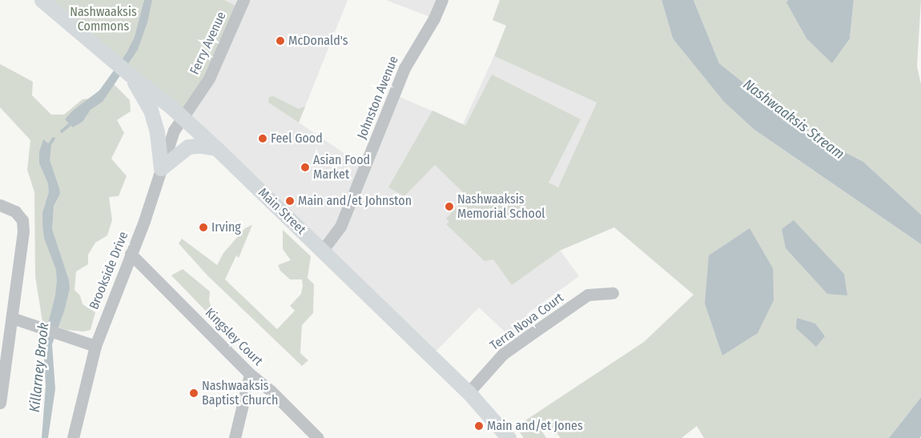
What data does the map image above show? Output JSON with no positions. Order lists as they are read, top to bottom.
{
  "streets": {
    "main road": ["Main Street"],
    "street": [
      "Ferry Avenue",
      "Johnston Avenue",
      "Brookside Drive",
      "Terra Nova Court",
      "Kingsley Court"
    ]
  },
  "crossings": [
    ["Ferry Avenue", "Main Street"],
    ["Ferry Avenue", "Brookside Drive"],
    ["Johnston Avenue", "Main Street"],
    ["Main Street", "Brookside Drive"],
    ["Main Street", "Terra Nova Court"],
    ["Brookside Drive", "Kingsley Court"]
  ],
  "water": ["Nashwaaksis Stream", "Killarney Brook"],
  "parks": ["Nashwaaksis Commons"],
  "places": [
    "McDonald's",
    "Feel Good",
    "Asian Food Market",
    "Main and/et Johnston",
    "Nashwaaksis Memorial School",
    "Irving",
    "Nashwaaksis Baptist Church",
    "Main and/et Jones"
  ]
}
